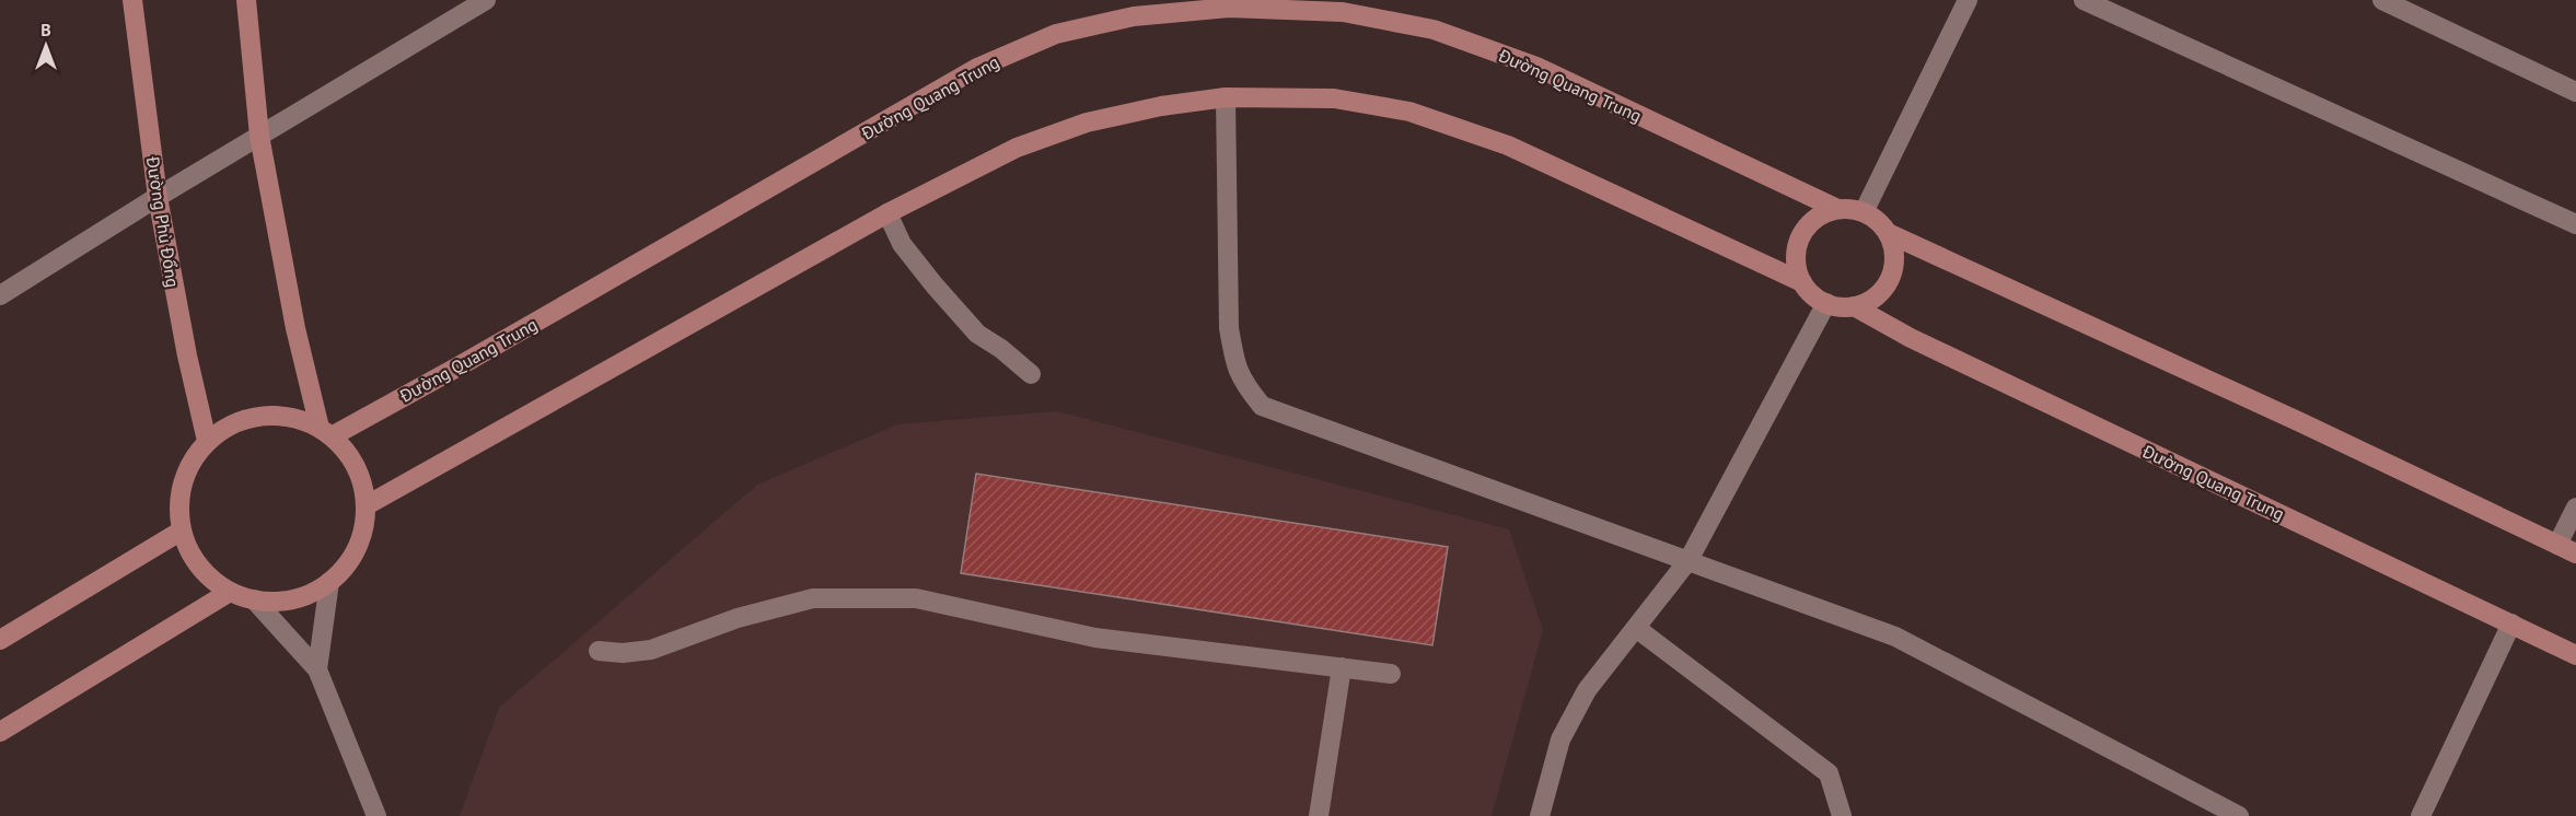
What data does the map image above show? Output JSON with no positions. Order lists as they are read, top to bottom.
{
  "streets": {
    "main road": ["Đường Quang Trung", "Đường Phù Đổng"]
  },
  "crossings": [
    ["Đường Quang Trung", "Đường Phù Đổng"]
  ],
  "north": "top"
}
